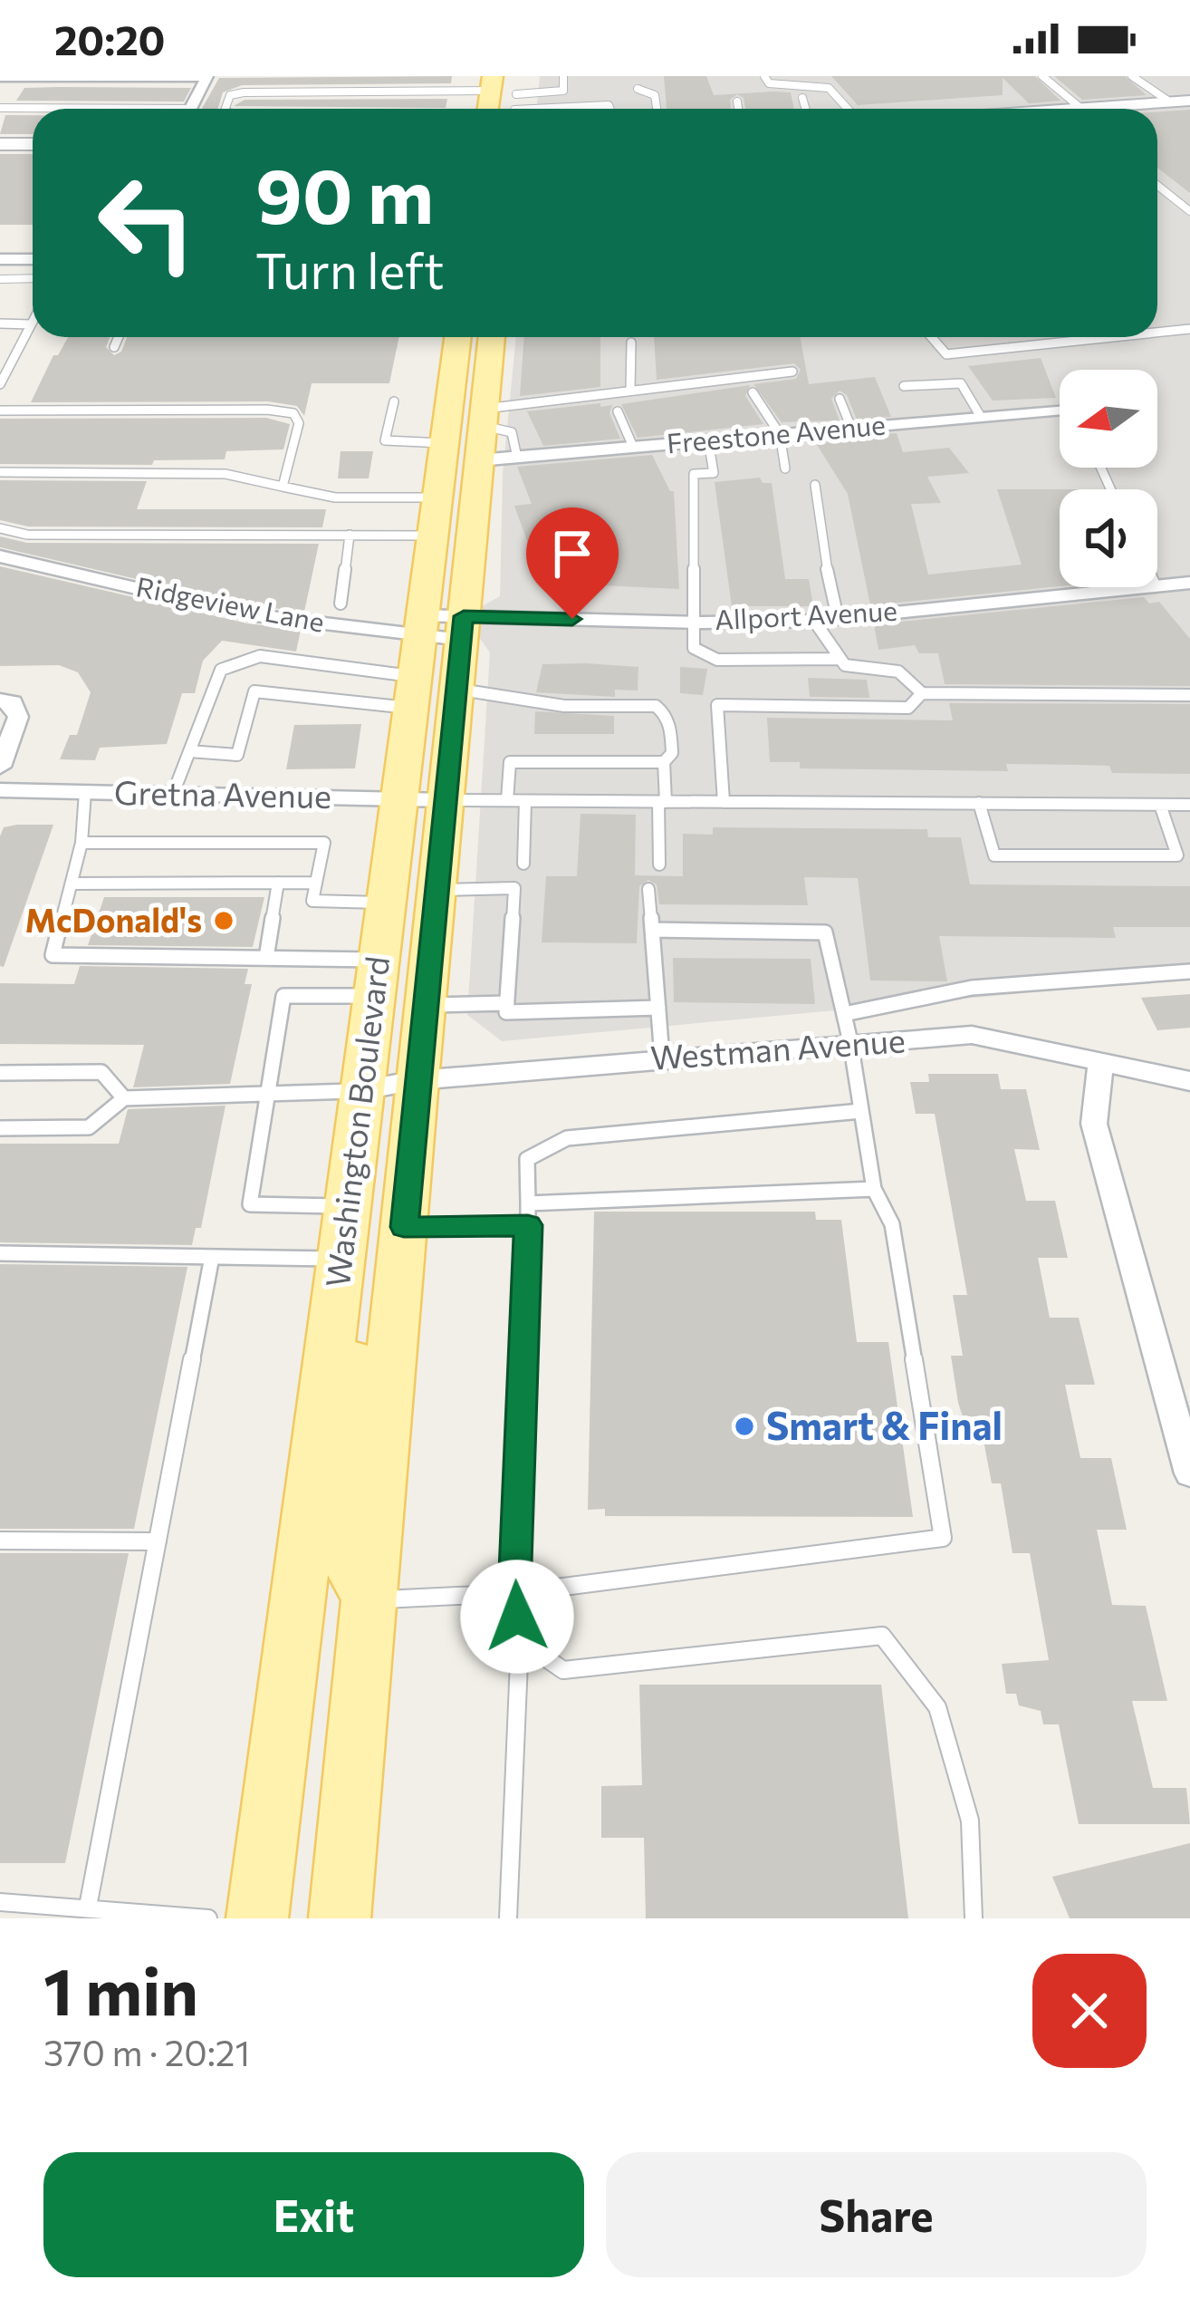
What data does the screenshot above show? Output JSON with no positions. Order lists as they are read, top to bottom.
{
  "streets": {
    "main road": ["Washington Boulevard"],
    "street": [
      "Freestone Avenue",
      "Ridgeview Lane",
      "Allport Avenue",
      "Gretna Avenue",
      "Westman Avenue"
    ]
  },
  "crossings": [
    ["Freestone Avenue", "Washington Boulevard"],
    ["Ridgeview Lane", "Allport Avenue"],
    ["Ridgeview Lane", "Washington Boulevard"],
    ["Allport Avenue", "Washington Boulevard"],
    ["Gretna Avenue", "Washington Boulevard"],
    ["Westman Avenue", "Washington Boulevard"]
  ],
  "places": ["McDonald's", "Smart & Final"],
  "north": "left",
  "page": {
    "status": "20:20",
    "turn": ["90 m", "Turn left"],
    "heading": ["1 min", "370 m · 20:21"],
    "buttons": ["Exit", "Share"]
  }
}
